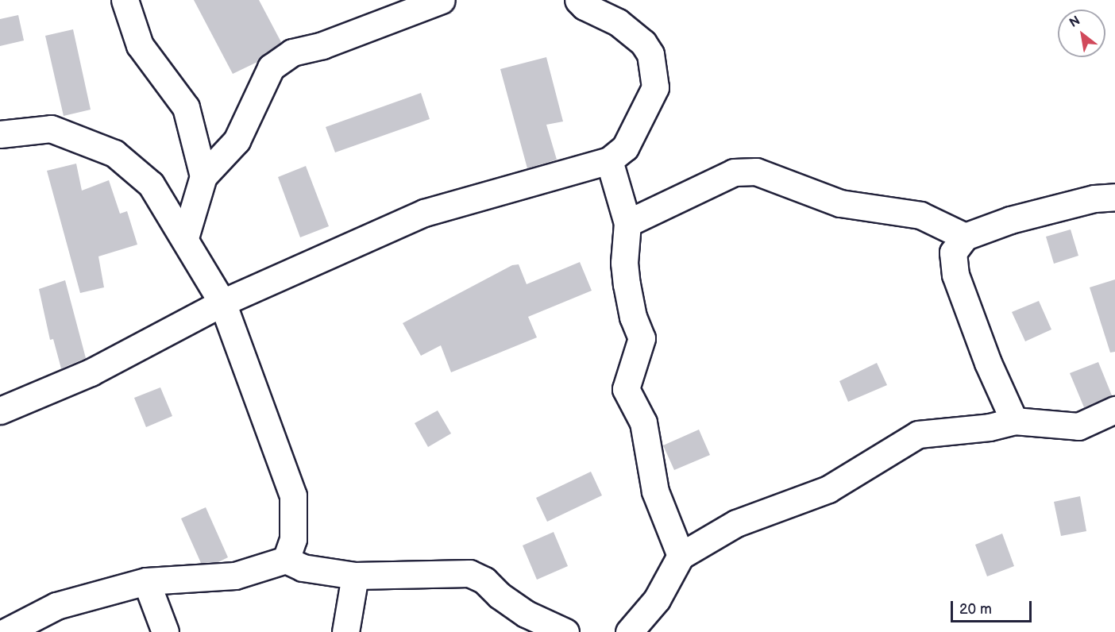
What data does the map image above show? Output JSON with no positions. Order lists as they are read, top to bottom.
{
  "scale_bar": "20 m",
  "north": "top left"
}
